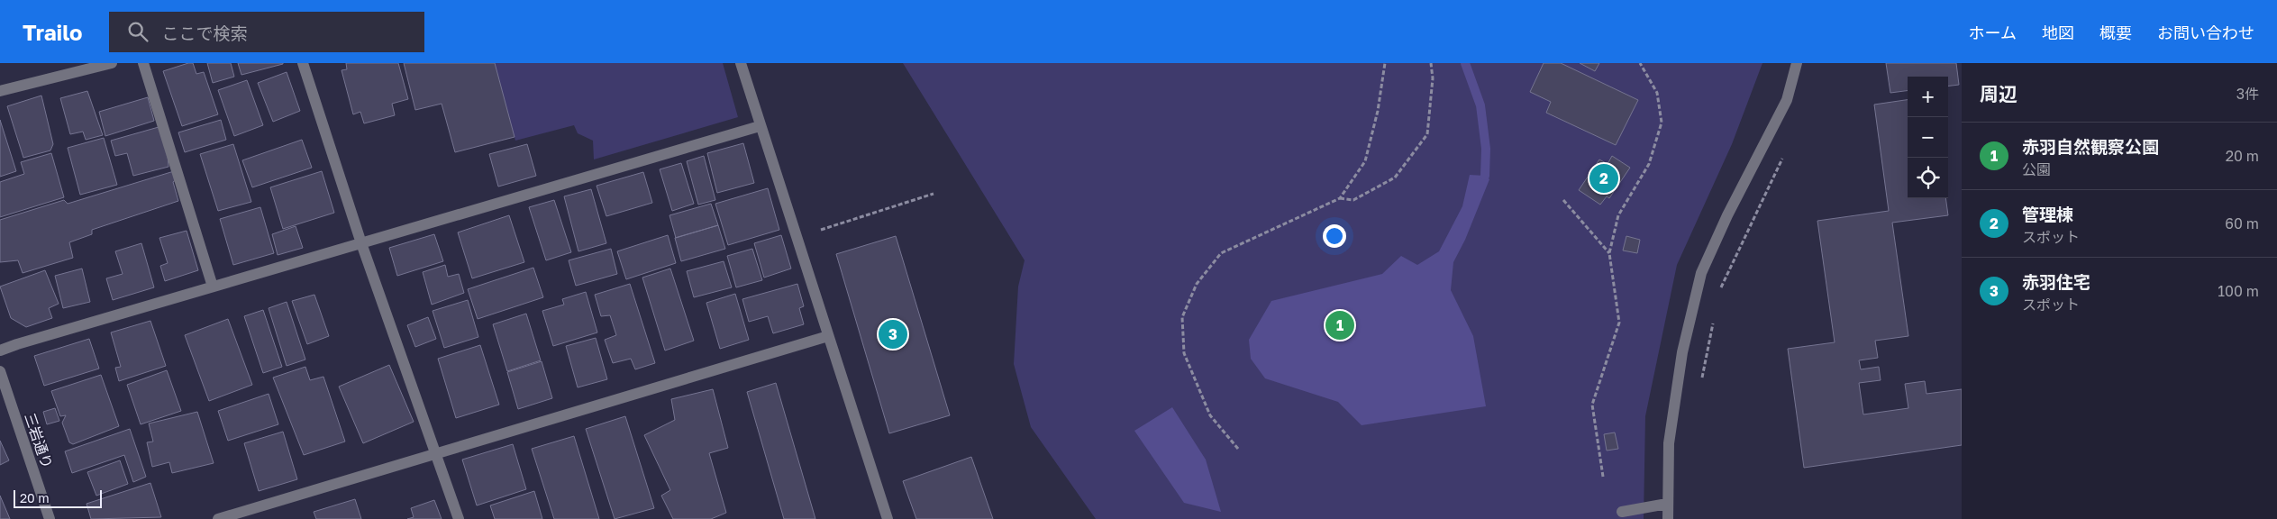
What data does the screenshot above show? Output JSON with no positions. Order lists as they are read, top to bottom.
{
  "streets": {
    "street": ["三岩通り"]
  },
  "scale_bar": "20 m",
  "page": {
    "header": "Trailo",
    "search": "ここで検索",
    "nav": [
      "ホーム",
      "地図",
      "概要",
      "お問い合わせ"
    ],
    "heading": ["周辺", "3件"],
    "map_buttons": ["+", "−"],
    "list": [
      {
        "mark": "1",
        "name": "赤羽自然観察公園",
        "note": "公園",
        "value": "20 m"
      },
      {
        "mark": "2",
        "name": "管理棟",
        "note": "スポット",
        "value": "60 m"
      },
      {
        "mark": "3",
        "name": "赤羽住宅",
        "note": "スポット",
        "value": "100 m"
      }
    ],
    "pins": ["2", "1", "3"],
    "scale": "20 m"
  }
}
